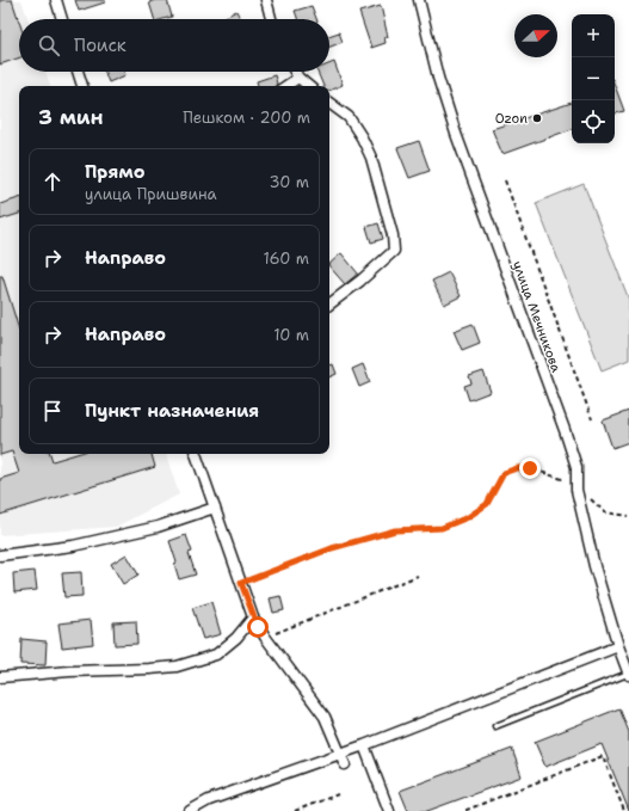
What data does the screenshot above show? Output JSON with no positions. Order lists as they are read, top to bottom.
{
  "streets": {
    "street": ["улица Мечникова"]
  },
  "places": ["Ozon"],
  "north": "right",
  "page": {
    "map_buttons": ["+", "−"],
    "search": "Поиск",
    "heading": ["3 мин", "Пешком · 200 m"],
    "list": [
      ["Прямо", "улица Пришвина", "30 m"],
      ["Направо", "160 m"],
      ["Направо", "10 m"],
      "Пункт назначения"
    ]
  }
}
